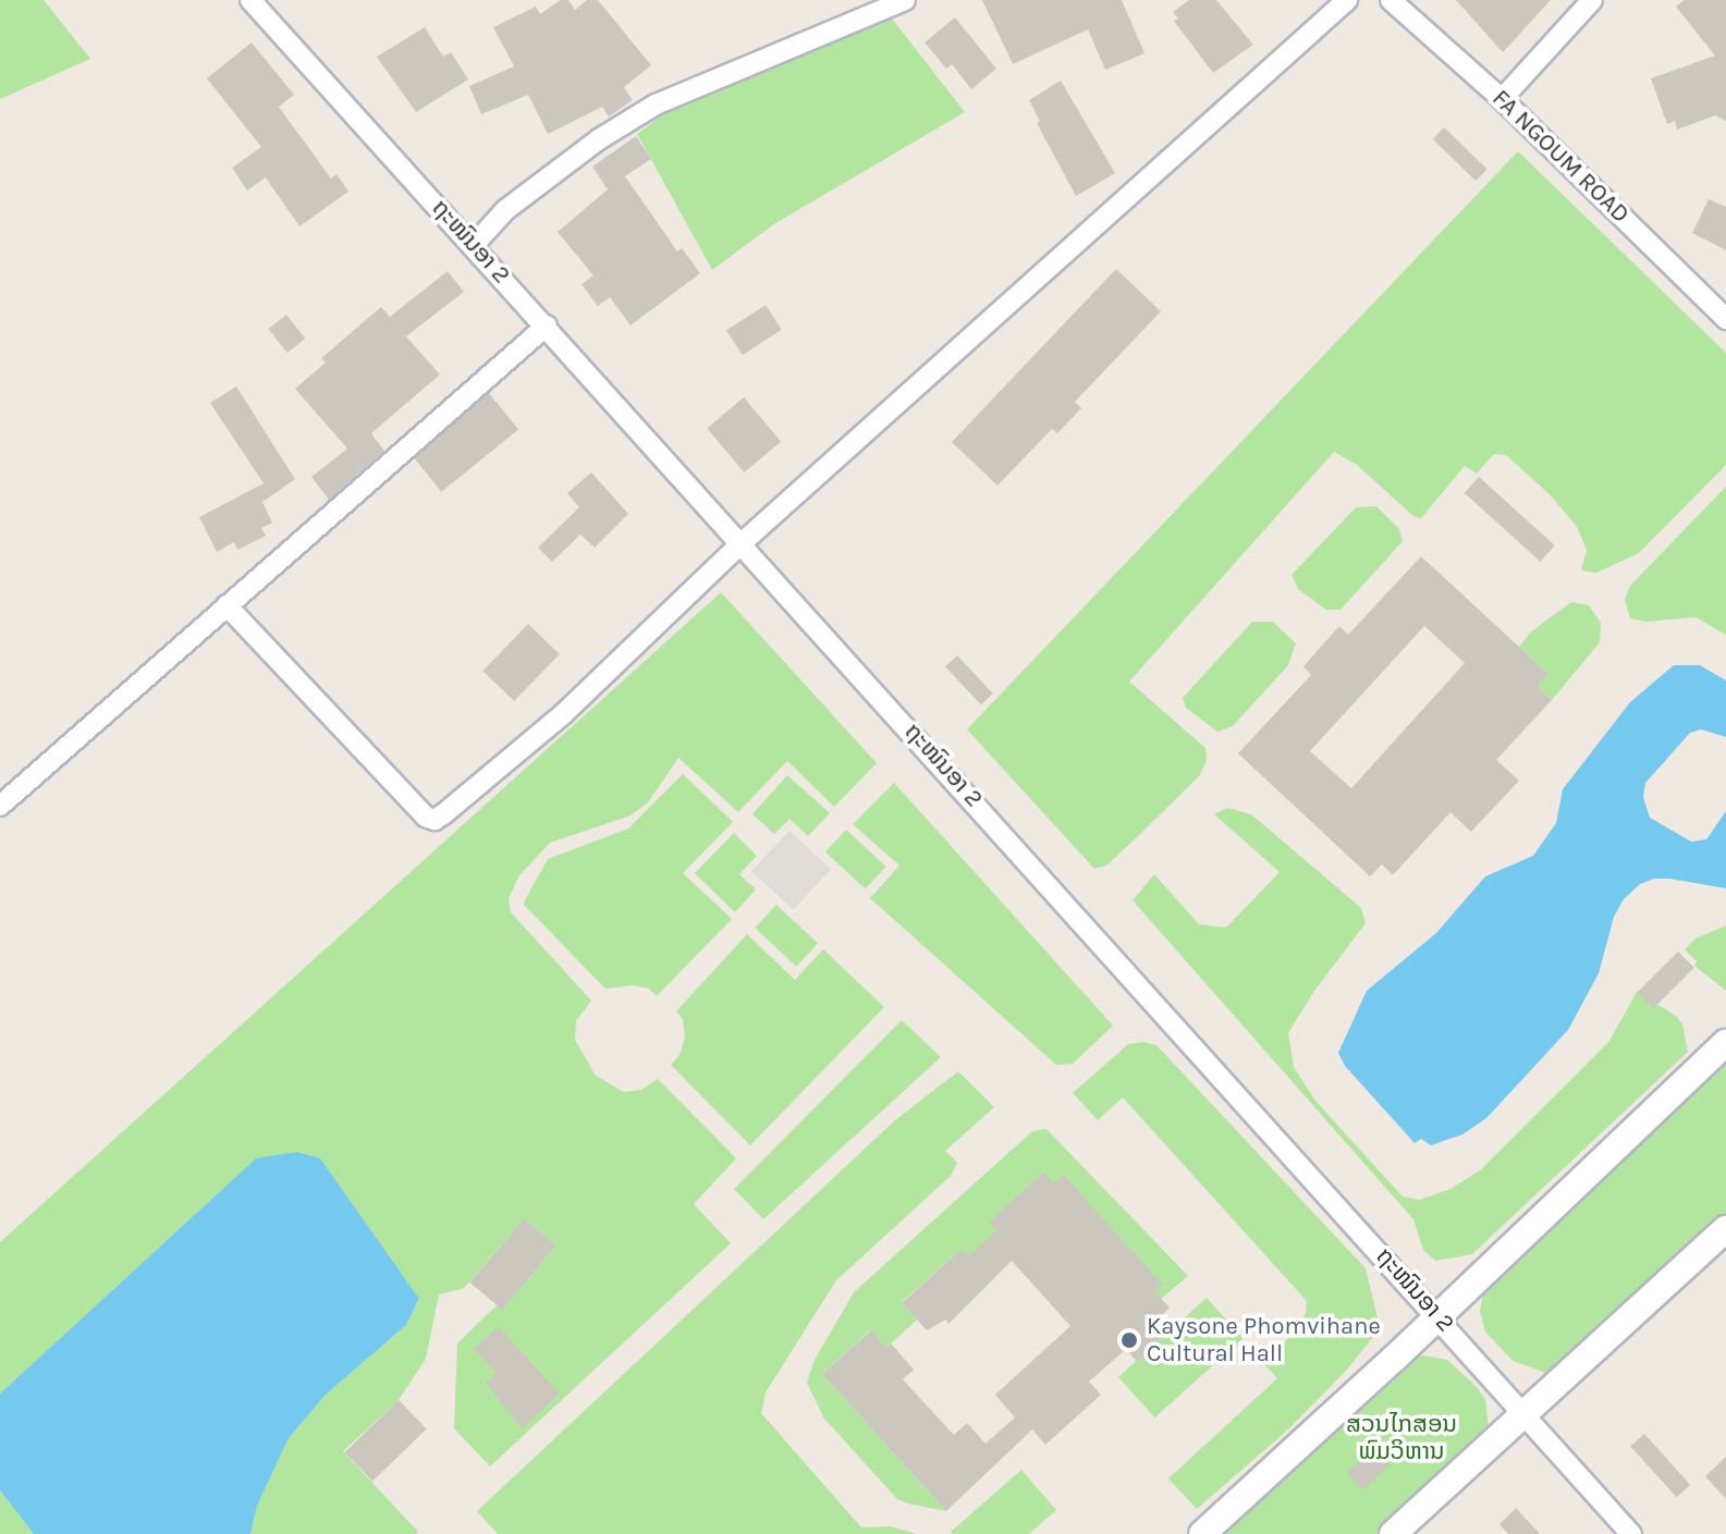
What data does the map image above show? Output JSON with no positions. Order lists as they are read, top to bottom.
{
  "streets": {
    "street": ["FA NGOUM ROAD", "ຖະໜົນອາ 2"]
  },
  "parks": ["ສວນໄກສອນ ພົມວິຫານ"],
  "places": ["Kaysone Phomvihane Cultural Hall"]
}
